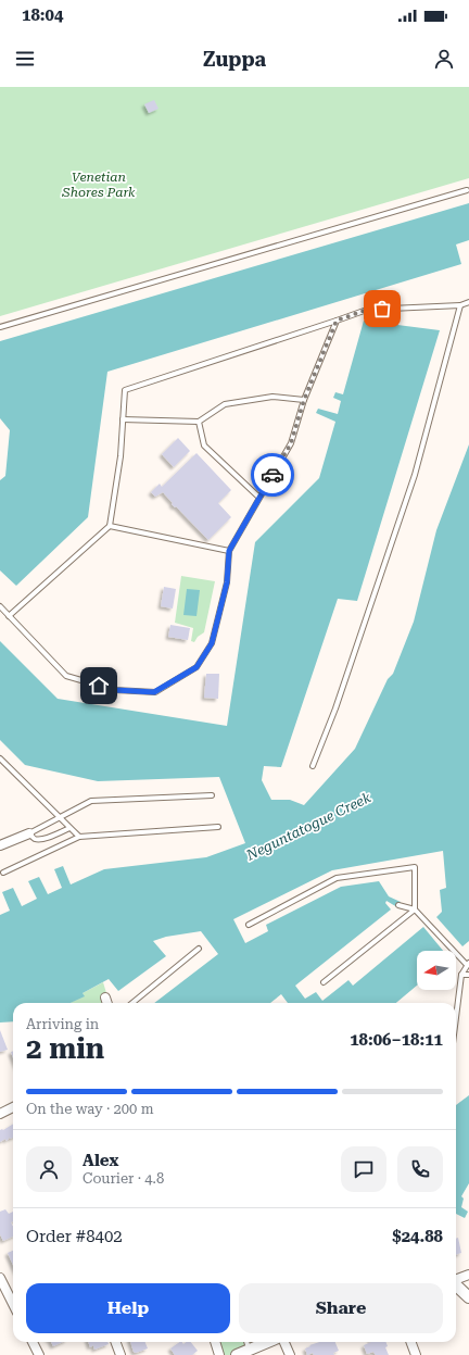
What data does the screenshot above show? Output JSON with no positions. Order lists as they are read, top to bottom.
{
  "water": ["Neguntatogue Creek"],
  "parks": ["Venetian Shores Park"],
  "north": "left",
  "page": {
    "status": "18:04",
    "header": "Zuppa",
    "heading": ["2 min", "Arriving in", "18:06–18:11"],
    "panel": [
      "Alex",
      "Courier · 4.8",
      "Order #8402",
      "$24.88"
    ],
    "bar": "On the way · 200 m",
    "buttons": ["Help", "Share"]
  }
}
